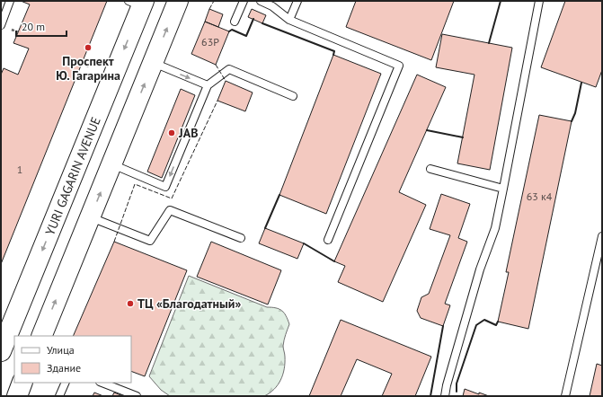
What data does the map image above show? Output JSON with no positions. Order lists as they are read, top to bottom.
{
  "streets": {
    "main road": ["YURI GAGARIN AVENUE"]
  },
  "places": ["Проспект Ю. Гагарина", "JAB", "ТЦ «Благодатный»"],
  "house_numbers": ["63Р", "1", "63 к4"],
  "legend": ["Улица", "Здание"],
  "scale_bar": "20 m"
}
